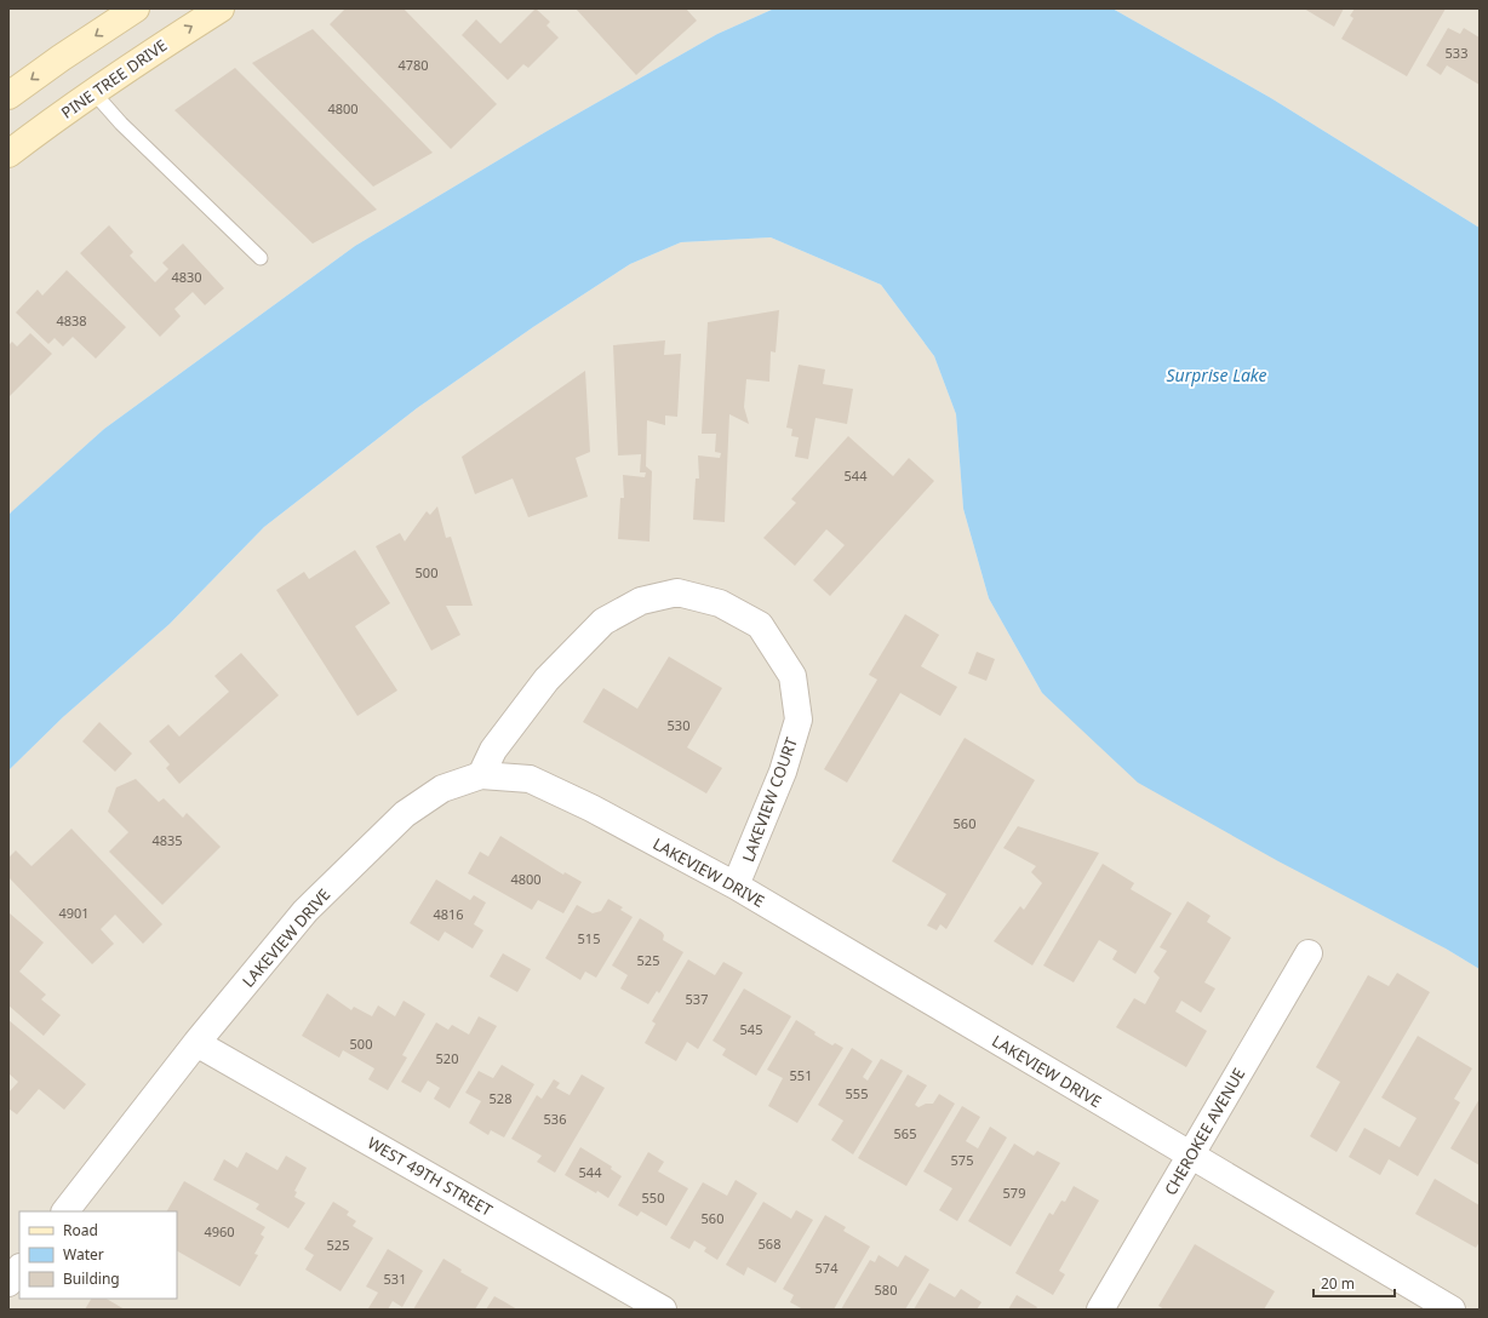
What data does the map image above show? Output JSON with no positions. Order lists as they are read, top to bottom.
{
  "streets": {
    "main road": ["PINE TREE DRIVE"],
    "street": [
      "LAKEVIEW COURT",
      "LAKEVIEW DRIVE",
      "CHEROKEE AVENUE",
      "WEST 49TH STREET"
    ]
  },
  "crossings": [
    ["LAKEVIEW COURT", "LAKEVIEW DRIVE"],
    ["LAKEVIEW DRIVE", "CHEROKEE AVENUE"],
    ["LAKEVIEW DRIVE", "WEST 49TH STREET"]
  ],
  "water": ["Surprise Lake"],
  "house_numbers": [
    "533",
    "4780",
    "4800",
    "4830",
    "4838",
    "544",
    "500",
    "530",
    "560",
    "4835",
    "4800",
    "4901",
    "4816",
    "515",
    "525",
    "537",
    "545",
    "500",
    "520",
    "551",
    "555",
    "528",
    "536",
    "565",
    "575",
    "544",
    "579",
    "550",
    "560",
    "4960",
    "568",
    "525",
    "574",
    "531",
    "580"
  ],
  "legend": ["Road", "Water", "Building"],
  "scale_bar": "20 m"
}
